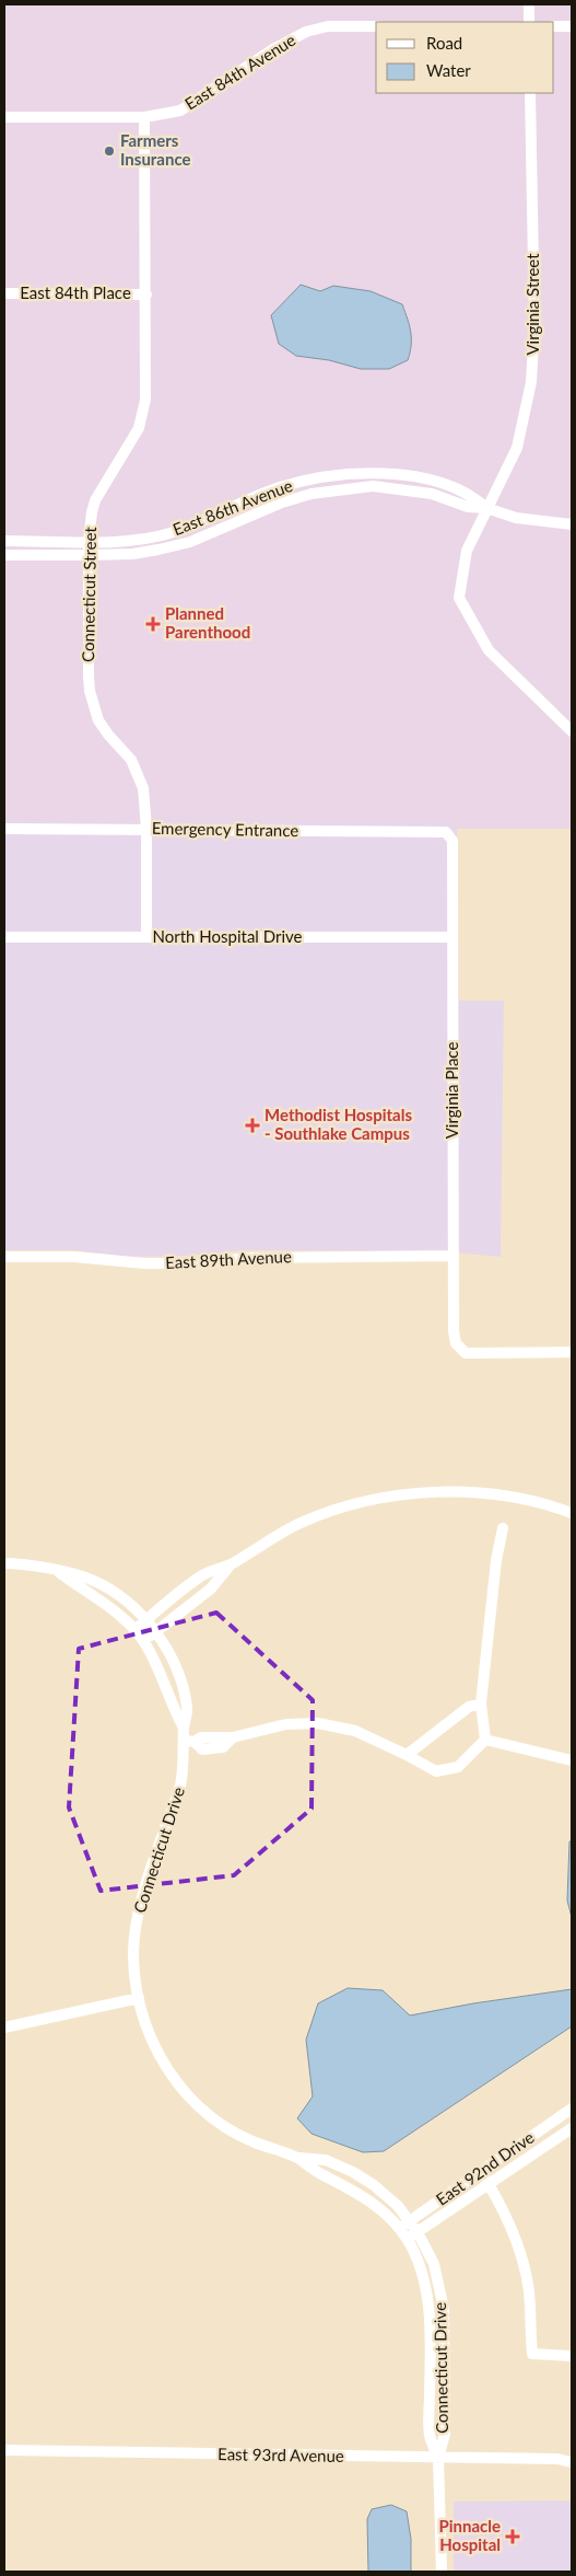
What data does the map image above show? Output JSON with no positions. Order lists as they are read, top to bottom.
{
  "streets": {
    "street": [
      "East 84th Avenue",
      "East 84th Place",
      "Virginia Street",
      "East 86th Avenue",
      "Connecticut Street",
      "Emergency Entrance",
      "North Hospital Drive",
      "Virginia Place",
      "East 89th Avenue",
      "Connecticut Drive",
      "East 92nd Drive",
      "East 93rd Avenue"
    ]
  },
  "crossings": [
    ["East 84th Avenue", "Connecticut Street"],
    ["East 84th Place", "Connecticut Street"],
    ["Virginia Street", "East 86th Avenue"],
    ["East 86th Avenue", "Connecticut Street"],
    ["Connecticut Street", "Emergency Entrance"],
    ["Connecticut Street", "North Hospital Drive"],
    ["Emergency Entrance", "Virginia Place"],
    ["North Hospital Drive", "Virginia Place"],
    ["Virginia Place", "East 89th Avenue"],
    ["Connecticut Drive", "East 92nd Drive"],
    ["Connecticut Drive", "East 93rd Avenue"]
  ],
  "places": {
    "other": ["Farmers Insurance"],
    "health": ["Planned Parenthood", "Methodist Hospitals - Southlake Campus", "Pinnacle Hospital"]
  },
  "legend": ["Road", "Water"]
}
